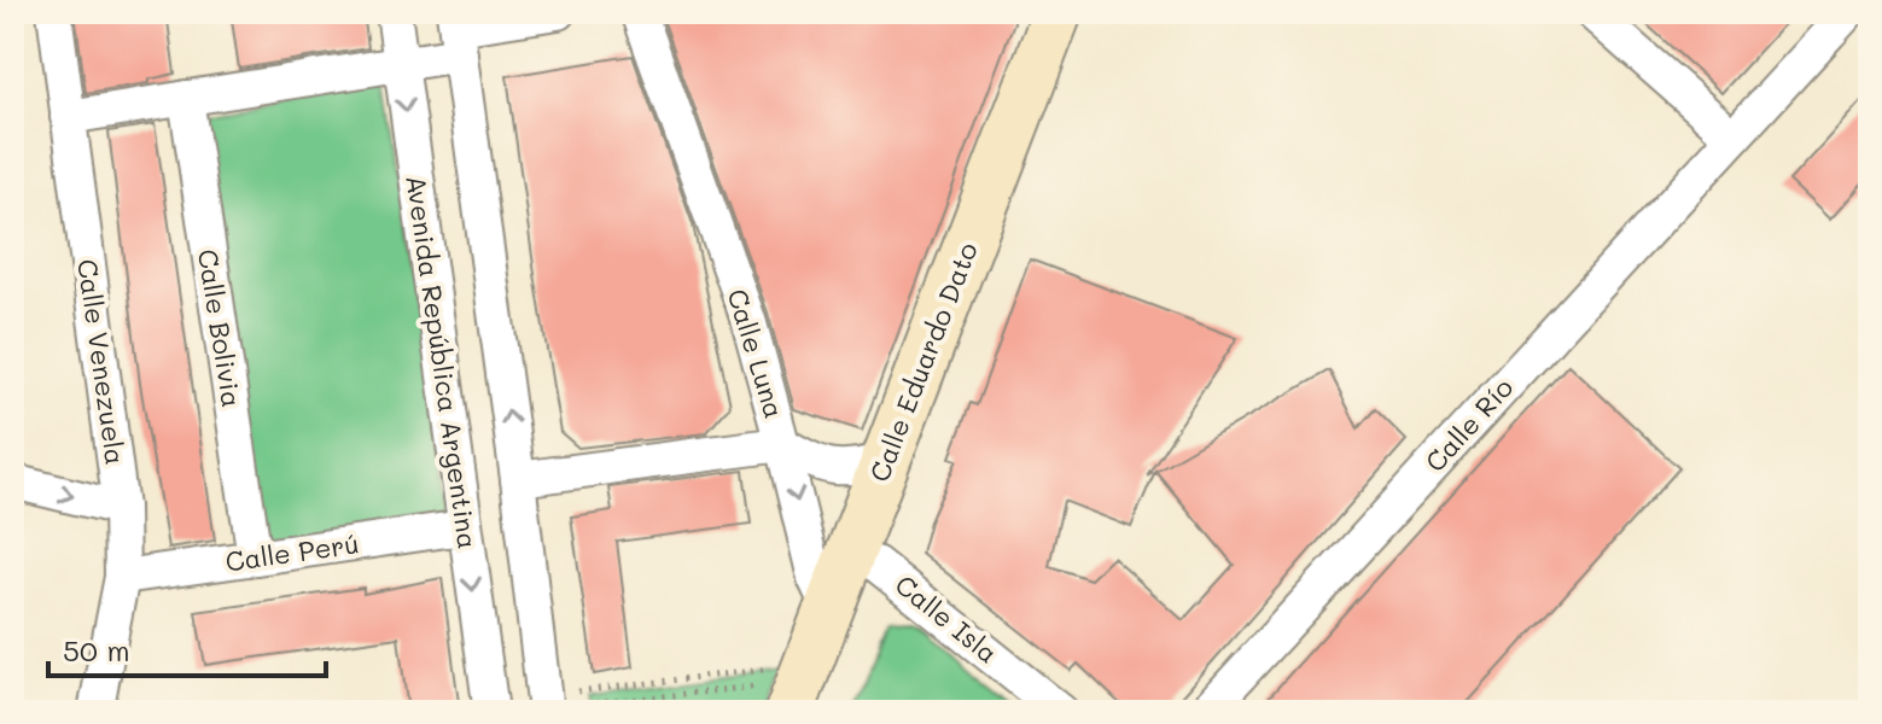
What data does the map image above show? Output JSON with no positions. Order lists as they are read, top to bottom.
{
  "streets": {
    "main road": ["Calle Eduardo Dato"],
    "street": [
      "Calle Bolivia",
      "Calle Luna",
      "Calle Venezuela",
      "Avenida República Argentina",
      "Calle Río",
      "Calle Perú",
      "Calle Isla"
    ]
  },
  "crossings": [
    ["Calle Bolivia", "Calle Perú"],
    ["Calle Venezuela", "Calle Perú"],
    ["Avenida República Argentina", "Calle Perú"],
    ["Calle Eduardo Dato", "Calle Isla"]
  ],
  "scale_bar": "50 m"
}
